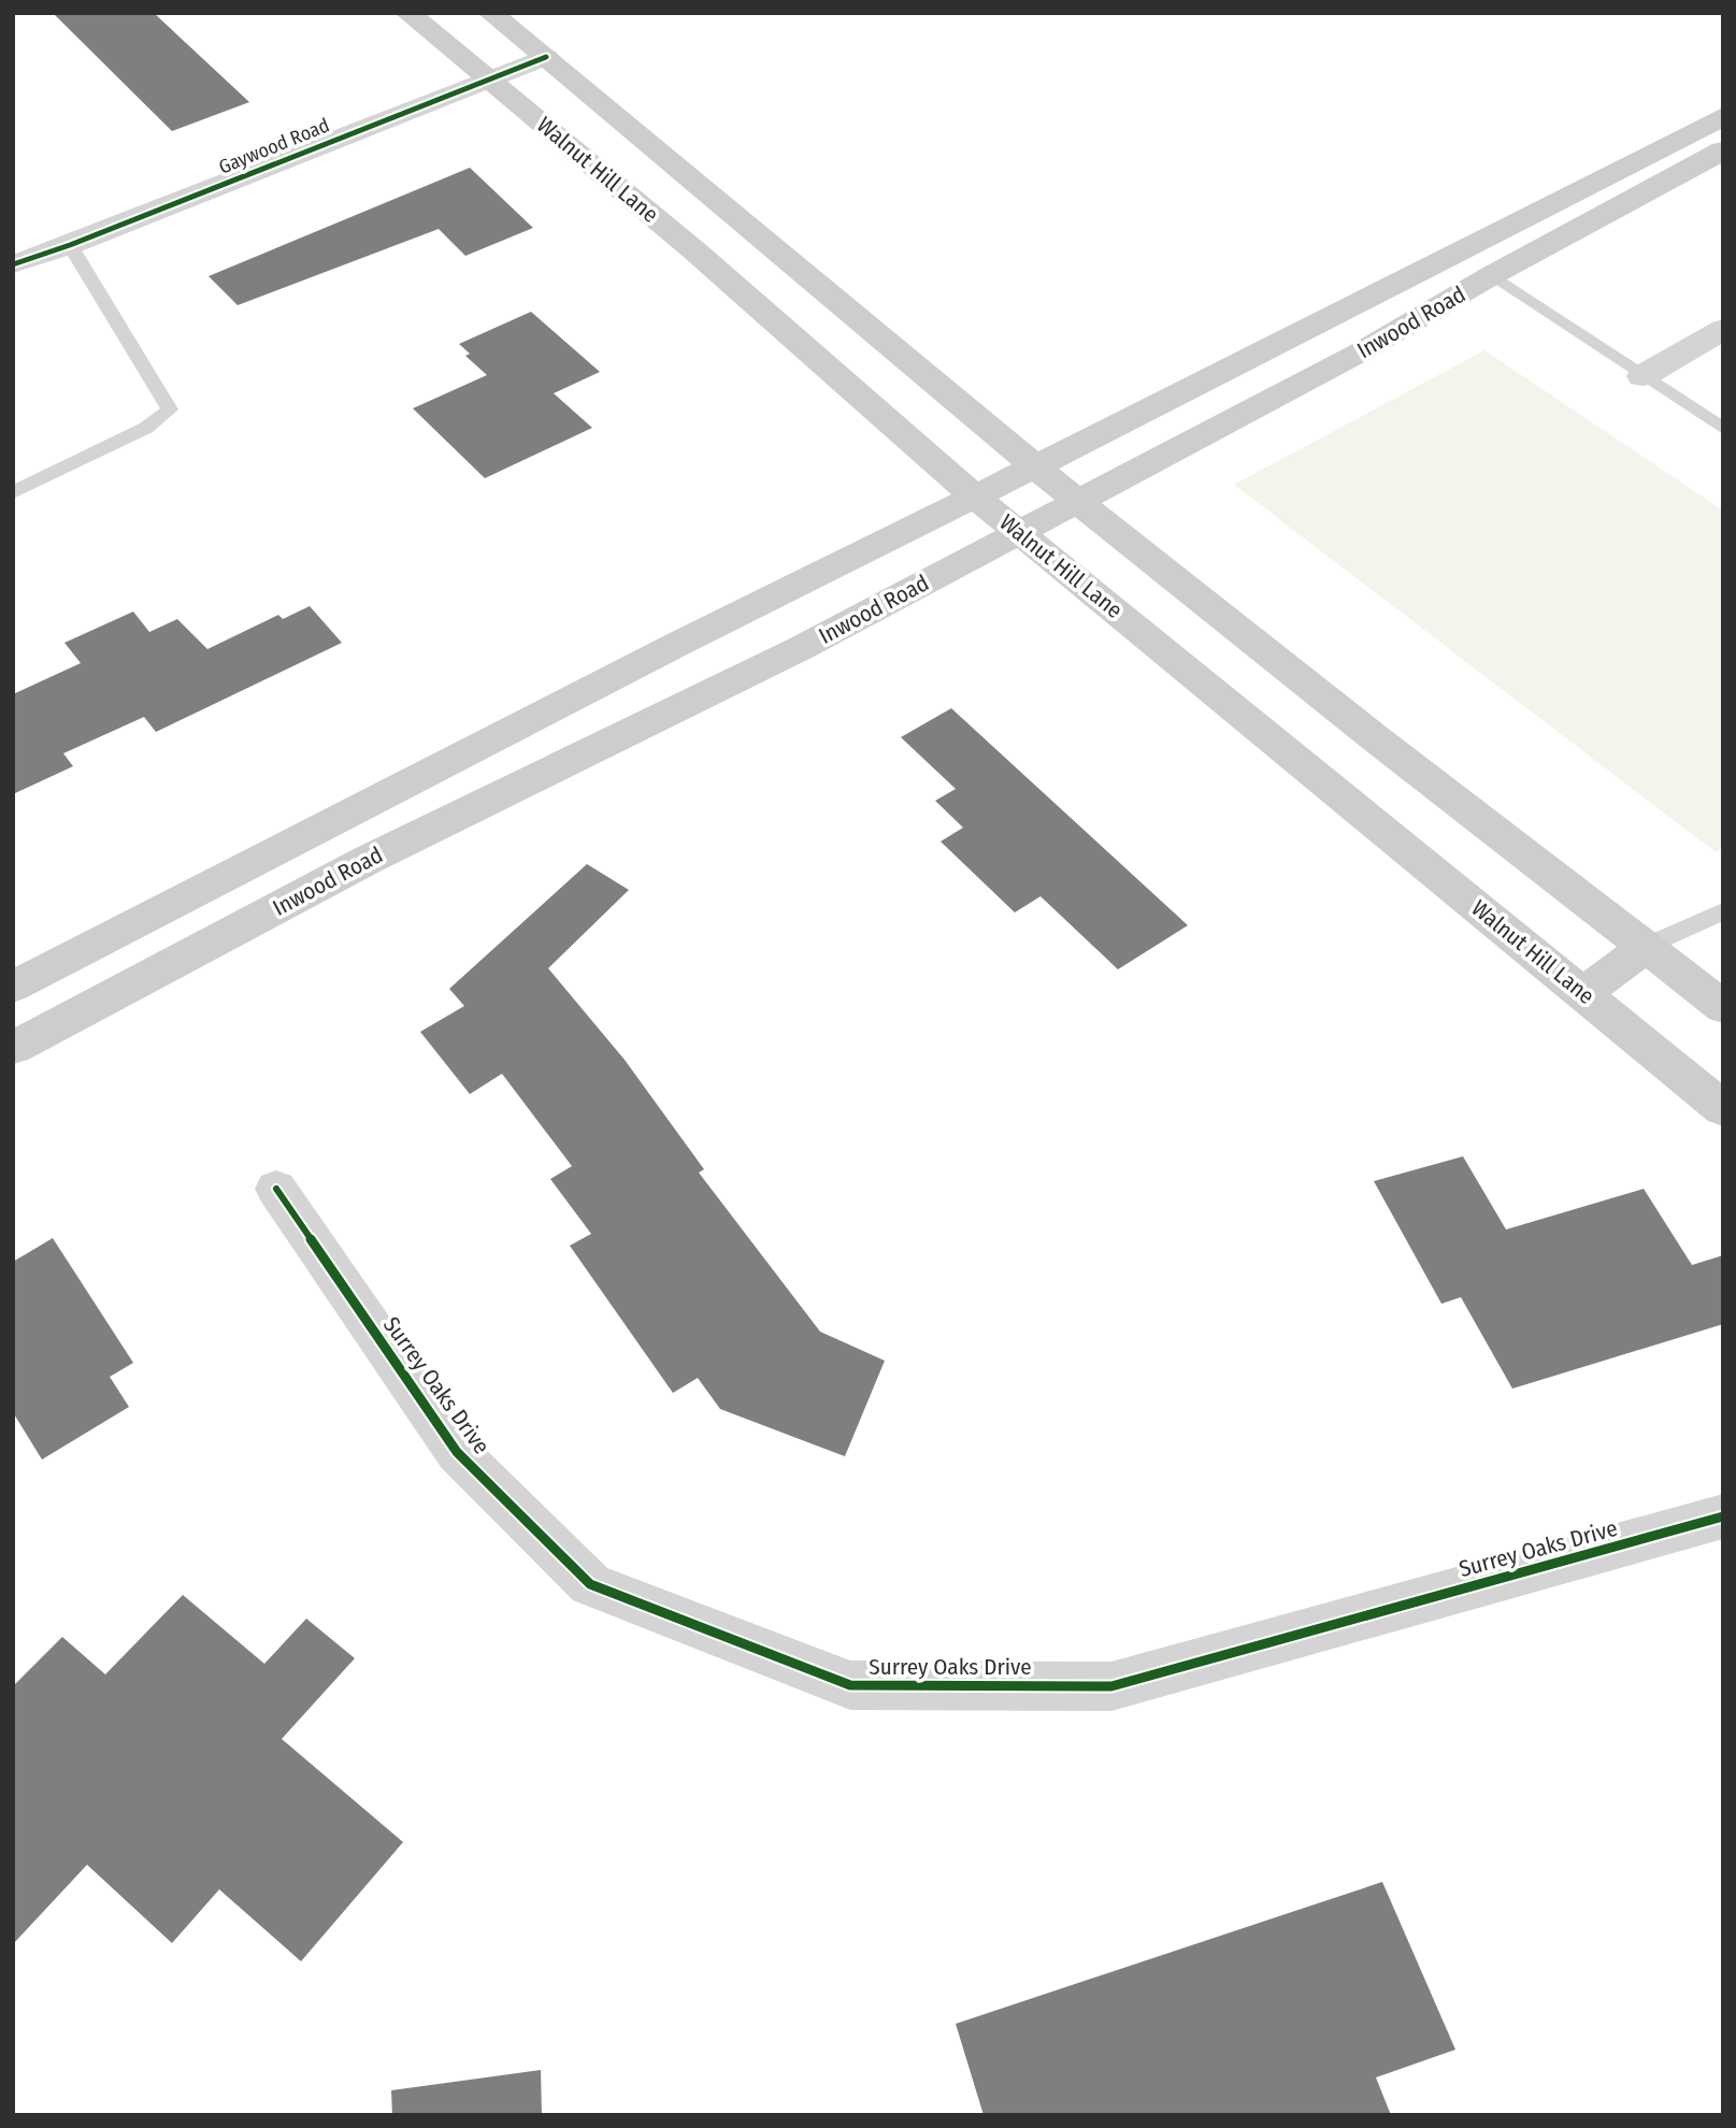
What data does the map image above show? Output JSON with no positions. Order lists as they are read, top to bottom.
{
  "streets": {
    "main road": ["Walnut Hill Lane", "Inwood Road"],
    "street": ["Gaywood Road", "Surrey Oaks Drive"]
  },
  "crossings": [
    ["Gaywood Road", "Walnut Hill Lane"],
    ["Walnut Hill Lane", "Inwood Road"]
  ]
}
